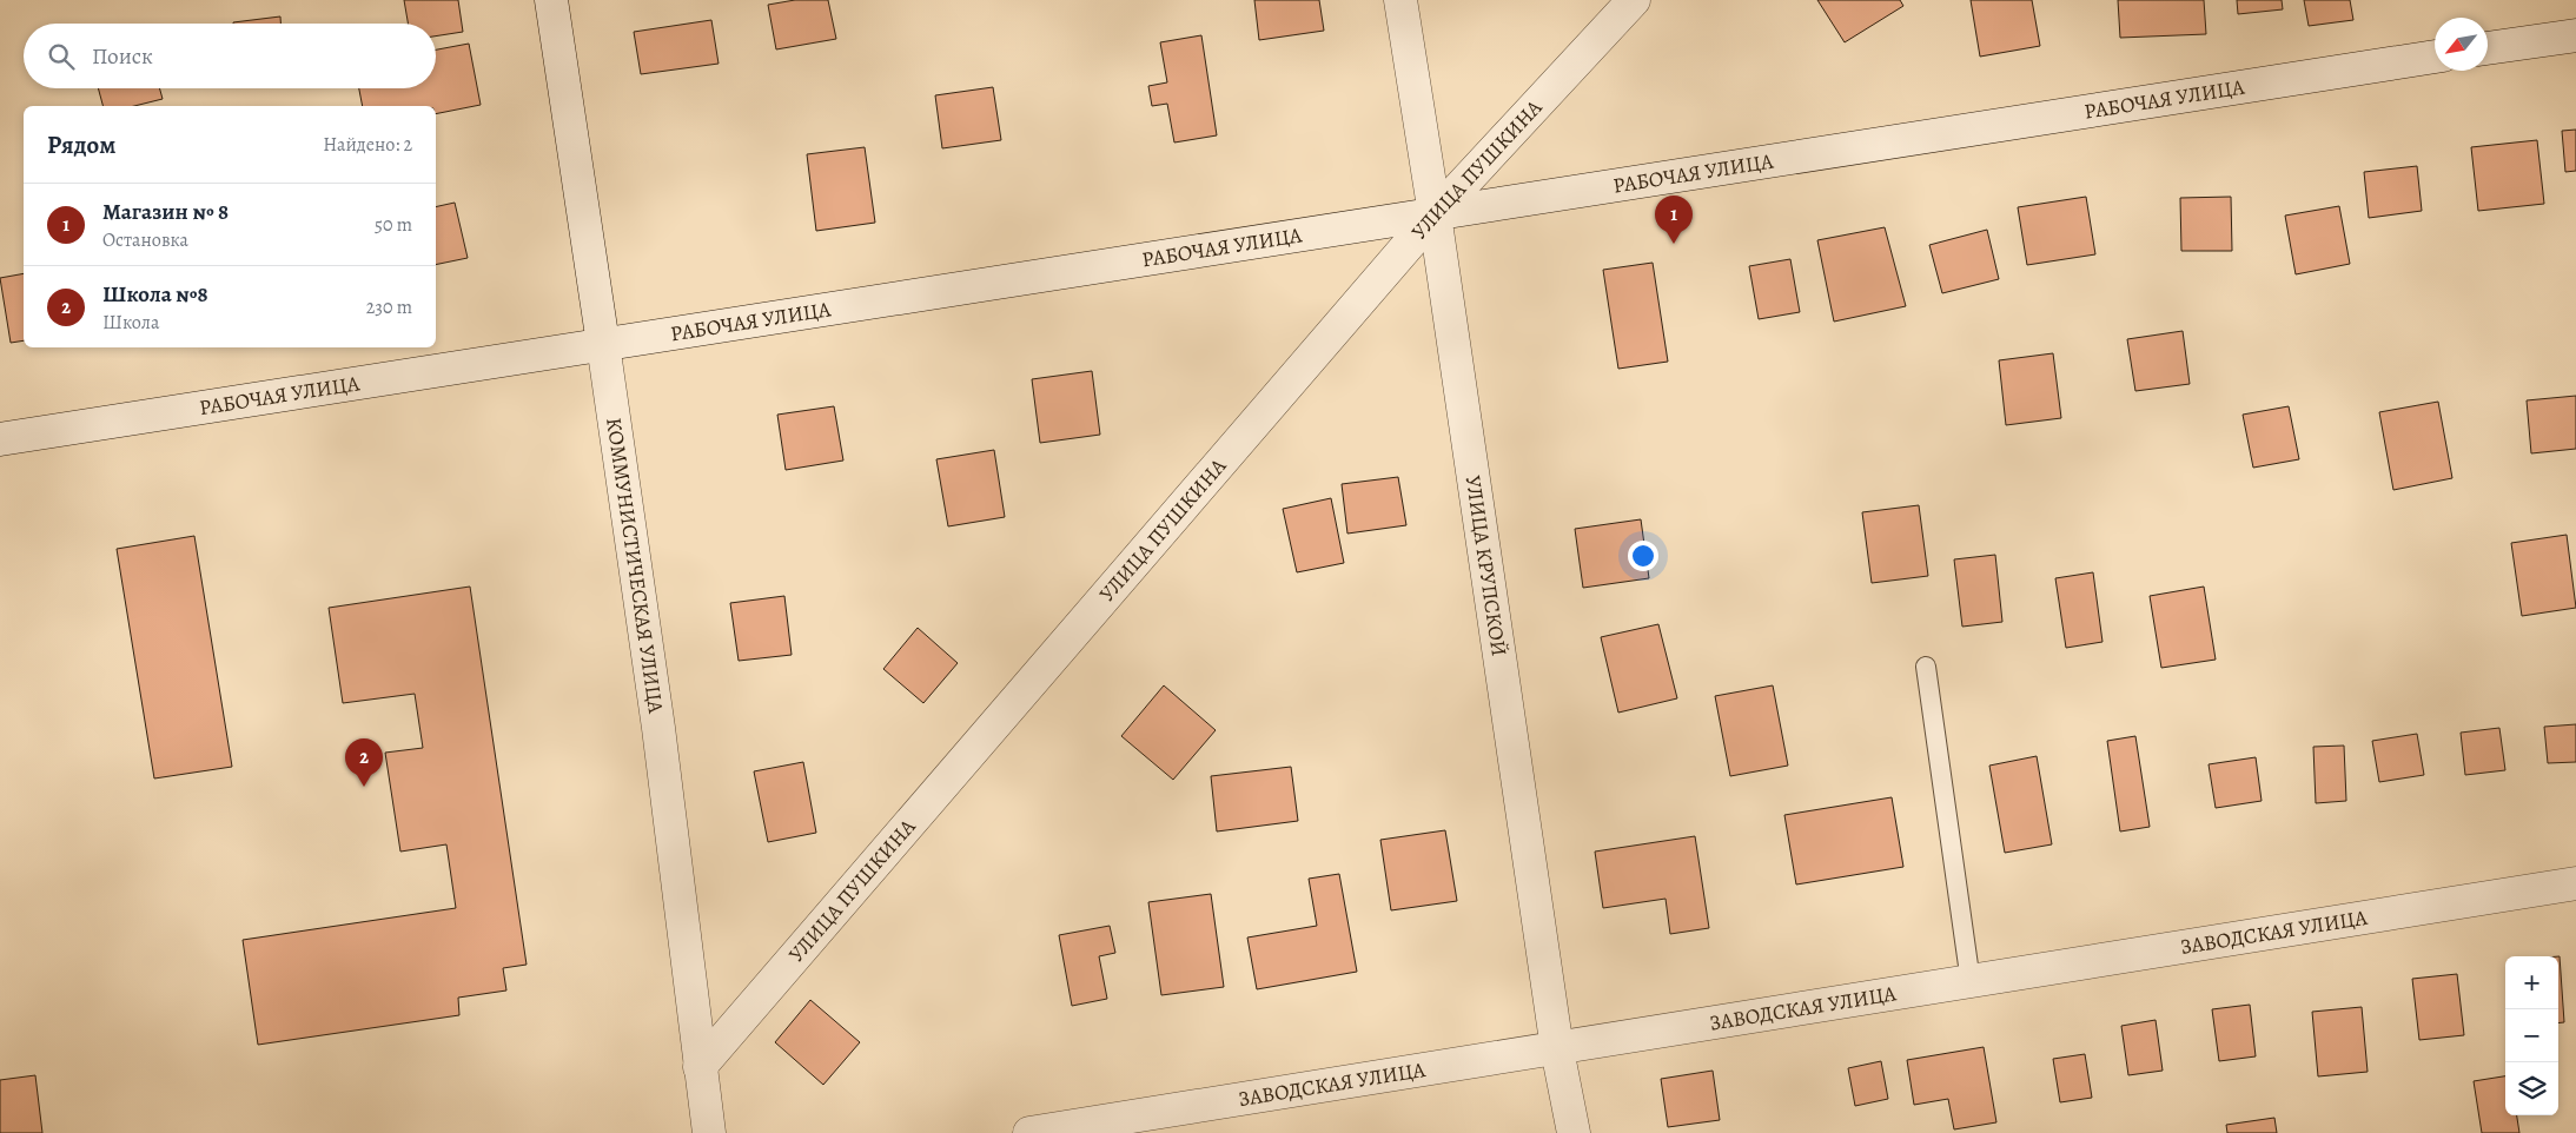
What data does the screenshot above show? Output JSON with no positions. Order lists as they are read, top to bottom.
{
  "streets": {
    "street": [
      "РАБОЧАЯ УЛИЦА",
      "УЛИЦА ПУШКИНА",
      "КОММУНИСТИЧЕСКАЯ УЛИЦА",
      "УЛИЦА КРУПСКОЙ",
      "ЗАВОДСКАЯ УЛИЦА"
    ]
  },
  "crossings": [
    ["РАБОЧАЯ УЛИЦА", "УЛИЦА ПУШКИНА"],
    ["РАБОЧАЯ УЛИЦА", "КОММУНИСТИЧЕСКАЯ УЛИЦА"],
    ["РАБОЧАЯ УЛИЦА", "УЛИЦА КРУПСКОЙ"],
    ["УЛИЦА ПУШКИНА", "КОММУНИСТИЧЕСКАЯ УЛИЦА"],
    ["УЛИЦА ПУШКИНА", "УЛИЦА КРУПСКОЙ"],
    ["УЛИЦА КРУПСКОЙ", "ЗАВОДСКАЯ УЛИЦА"]
  ],
  "north": "bottom left",
  "page": {
    "search": "Поиск",
    "heading": ["Рядом", "Найдено: 2"],
    "list": [
      {
        "mark": "1",
        "name": "Магазин № 8",
        "note": "Остановка",
        "value": "50 m"
      },
      {
        "mark": "2",
        "name": "Школа №8",
        "note": "Школа",
        "value": "230 m"
      }
    ],
    "pins": ["1", "2"],
    "map_buttons": ["+", "−"]
  }
}
